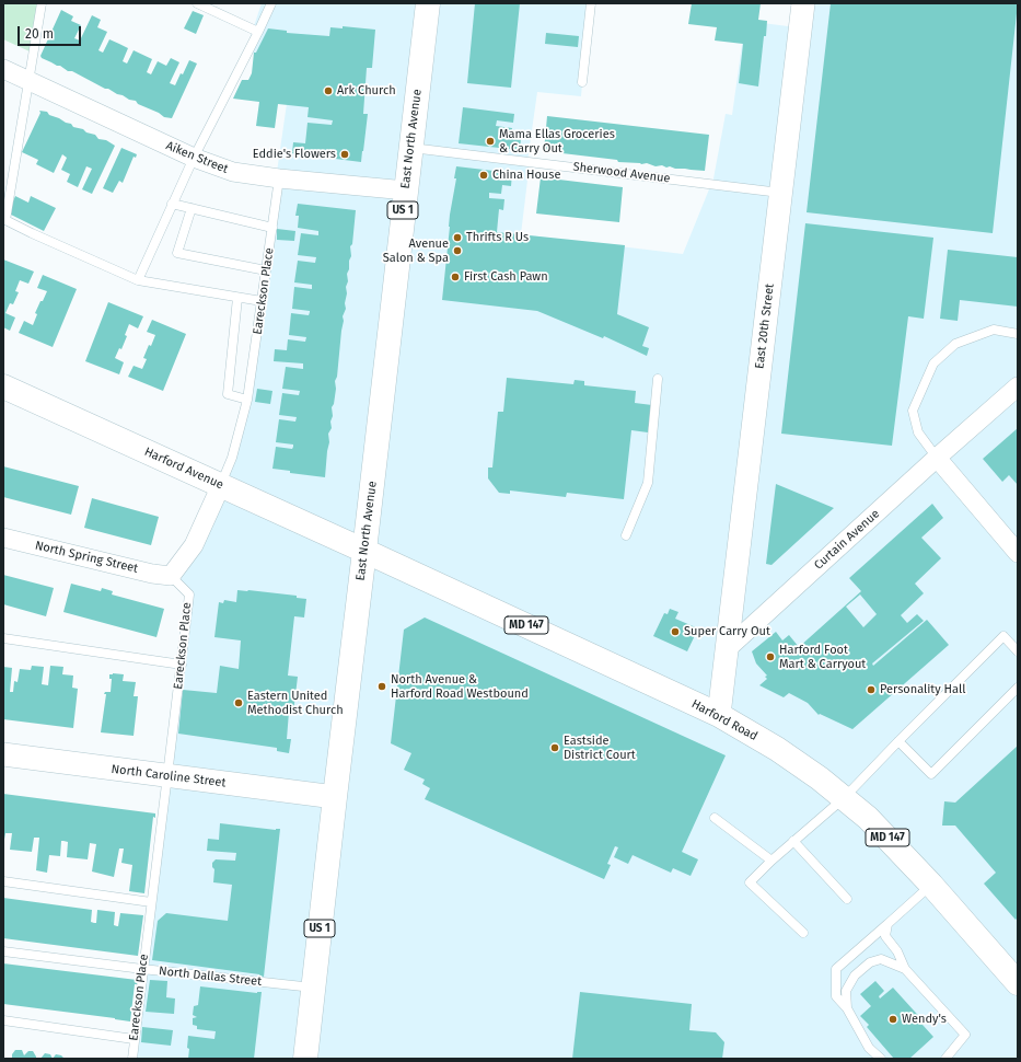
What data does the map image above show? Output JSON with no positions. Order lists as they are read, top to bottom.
{
  "streets": {
    "main road": [
      "East North Avenue",
      "US 1",
      "Harford Avenue",
      "MD 147",
      "Harford Road"
    ],
    "street": [
      "Aiken Street",
      "Eareckson Place",
      "East 20th Street",
      "Curtain Avenue",
      "North Spring Street",
      "North Caroline Street"
    ],
    "lane": ["Sherwood Avenue", "North Dallas Street"]
  },
  "crossings": [
    ["East North Avenue", "Aiken Street"],
    ["East North Avenue", "Sherwood Avenue"],
    ["East North Avenue", "Harford Avenue"],
    ["East North Avenue", "Harford Road"],
    ["East North Avenue", "North Caroline Street"],
    ["East North Avenue", "North Dallas Street"],
    ["Aiken Street", "Eareckson Place"],
    ["Sherwood Avenue", "East 20th Street"],
    ["Eareckson Place", "Harford Avenue"],
    ["Eareckson Place", "North Spring Street"],
    ["Eareckson Place", "North Caroline Street"],
    ["Eareckson Place", "North Dallas Street"],
    ["East 20th Street", "Curtain Avenue"],
    ["Harford Avenue", "Harford Road"]
  ],
  "places": [
    "Ark Church",
    "Mama Ellas Groceries & Carry Out",
    "Eddie's Flowers",
    "China House",
    "Thrifts R Us",
    "Avenue Salon & Spa",
    "First Cash Pawn",
    "Super Carry Out",
    "Harford Foot Mart & Carryout",
    "North Avenue & Harford Road Westbound",
    "Personality Hall",
    "Eastern United Methodist Church",
    "Eastside District Court",
    "Wendy's"
  ],
  "scale_bar": "20 m"
}
